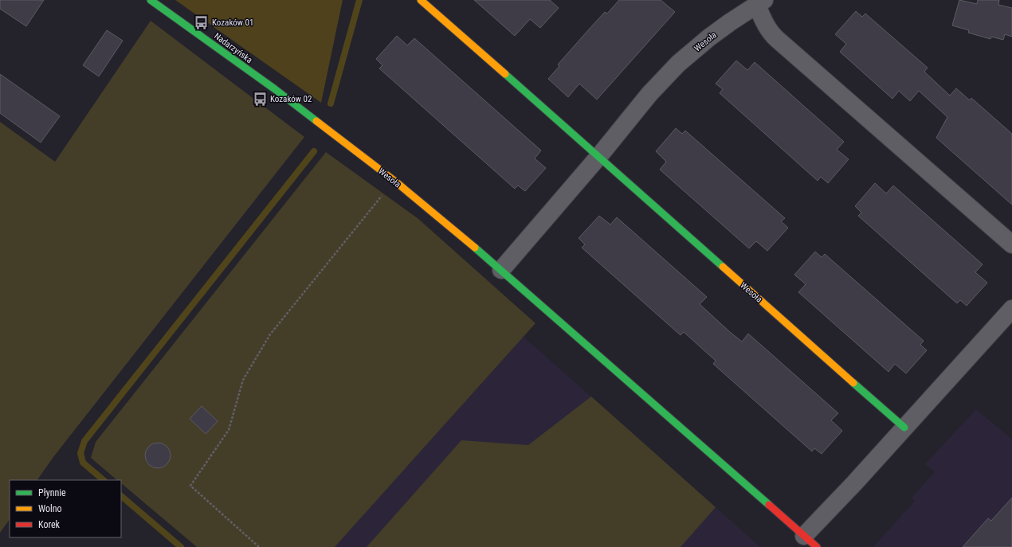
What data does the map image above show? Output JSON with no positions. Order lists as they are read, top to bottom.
{
  "streets": {
    "street": ["Wesoła", "Nadarzyńska"]
  },
  "crossings": [
    ["Wesoła", "Nadarzyńska"]
  ],
  "places": {
    "bus stop": ["Kozaków 01", "Kozaków 02"]
  },
  "legend": ["Płynnie", "Wolno", "Korek"]
}
